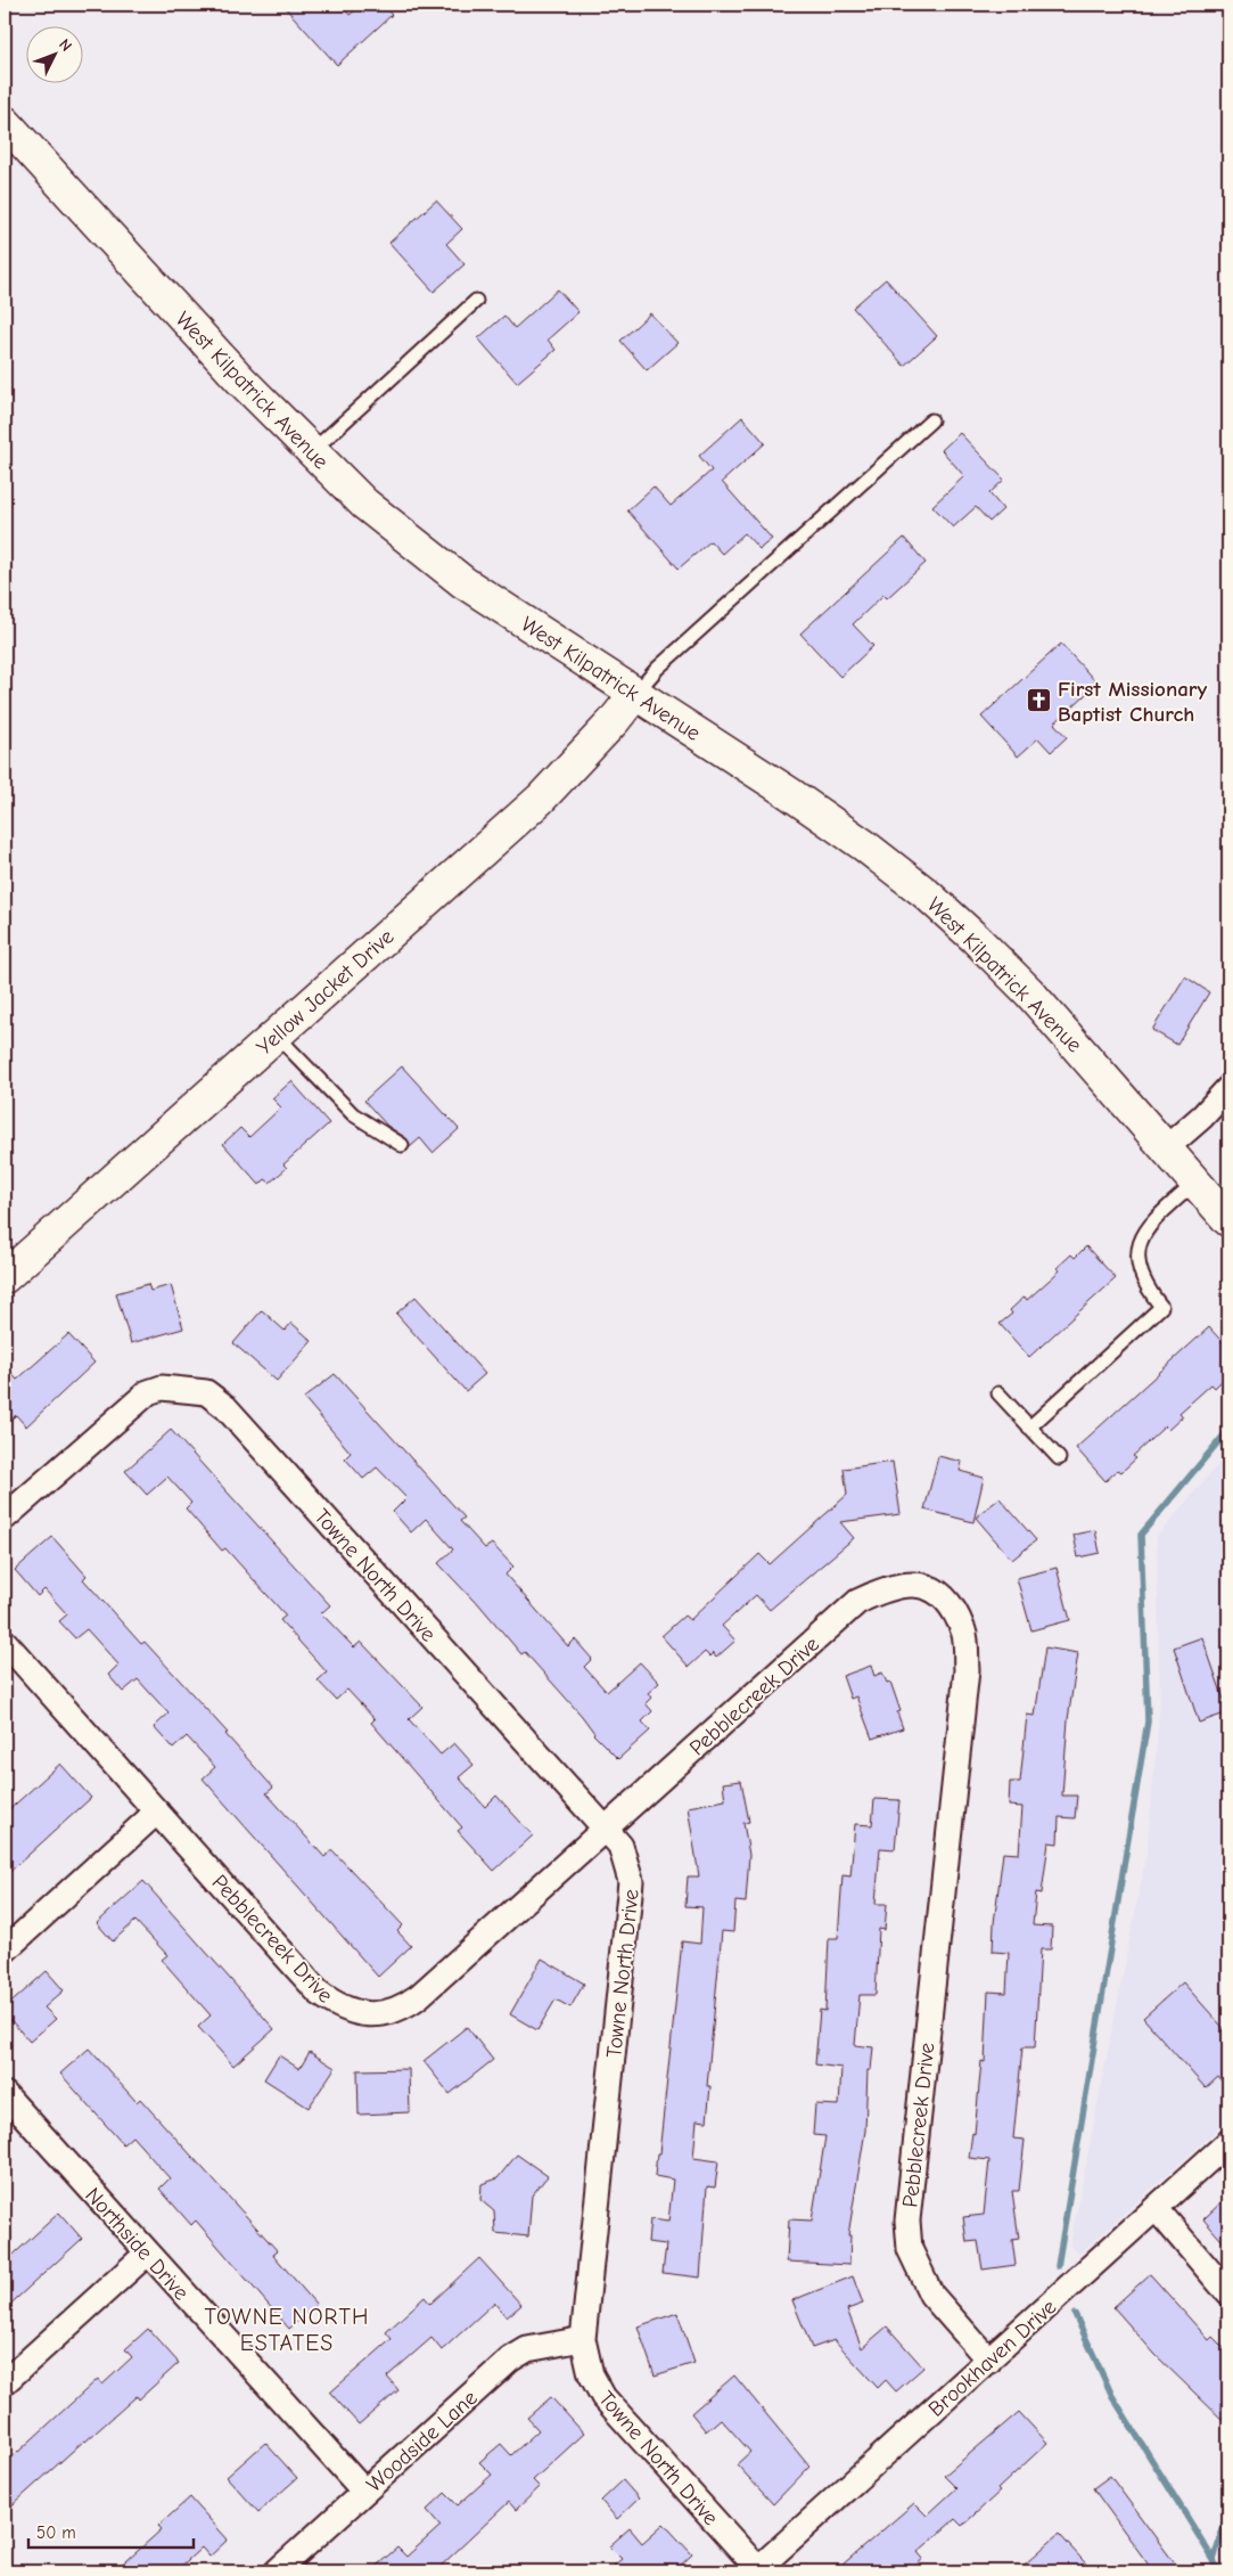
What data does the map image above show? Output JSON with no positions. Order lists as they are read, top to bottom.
{
  "streets": {
    "main road": ["West Kilpatrick Avenue", "Yellow Jacket Drive"],
    "street": [
      "Towne North Drive",
      "Pebblecreek Drive",
      "Northside Drive",
      "Brookhaven Drive",
      "Woodside Lane"
    ]
  },
  "crossings": [
    ["West Kilpatrick Avenue", "Yellow Jacket Drive"],
    ["Towne North Drive", "Pebblecreek Drive"],
    ["Towne North Drive", "Brookhaven Drive"],
    ["Towne North Drive", "Woodside Lane"],
    ["Pebblecreek Drive", "Brookhaven Drive"],
    ["Northside Drive", "Woodside Lane"]
  ],
  "districts": ["TOWNE NORTH ESTATES"],
  "places": {
    "church": ["First Missionary Baptist Church"]
  },
  "scale_bar": "50 m",
  "north": "top right"
}
